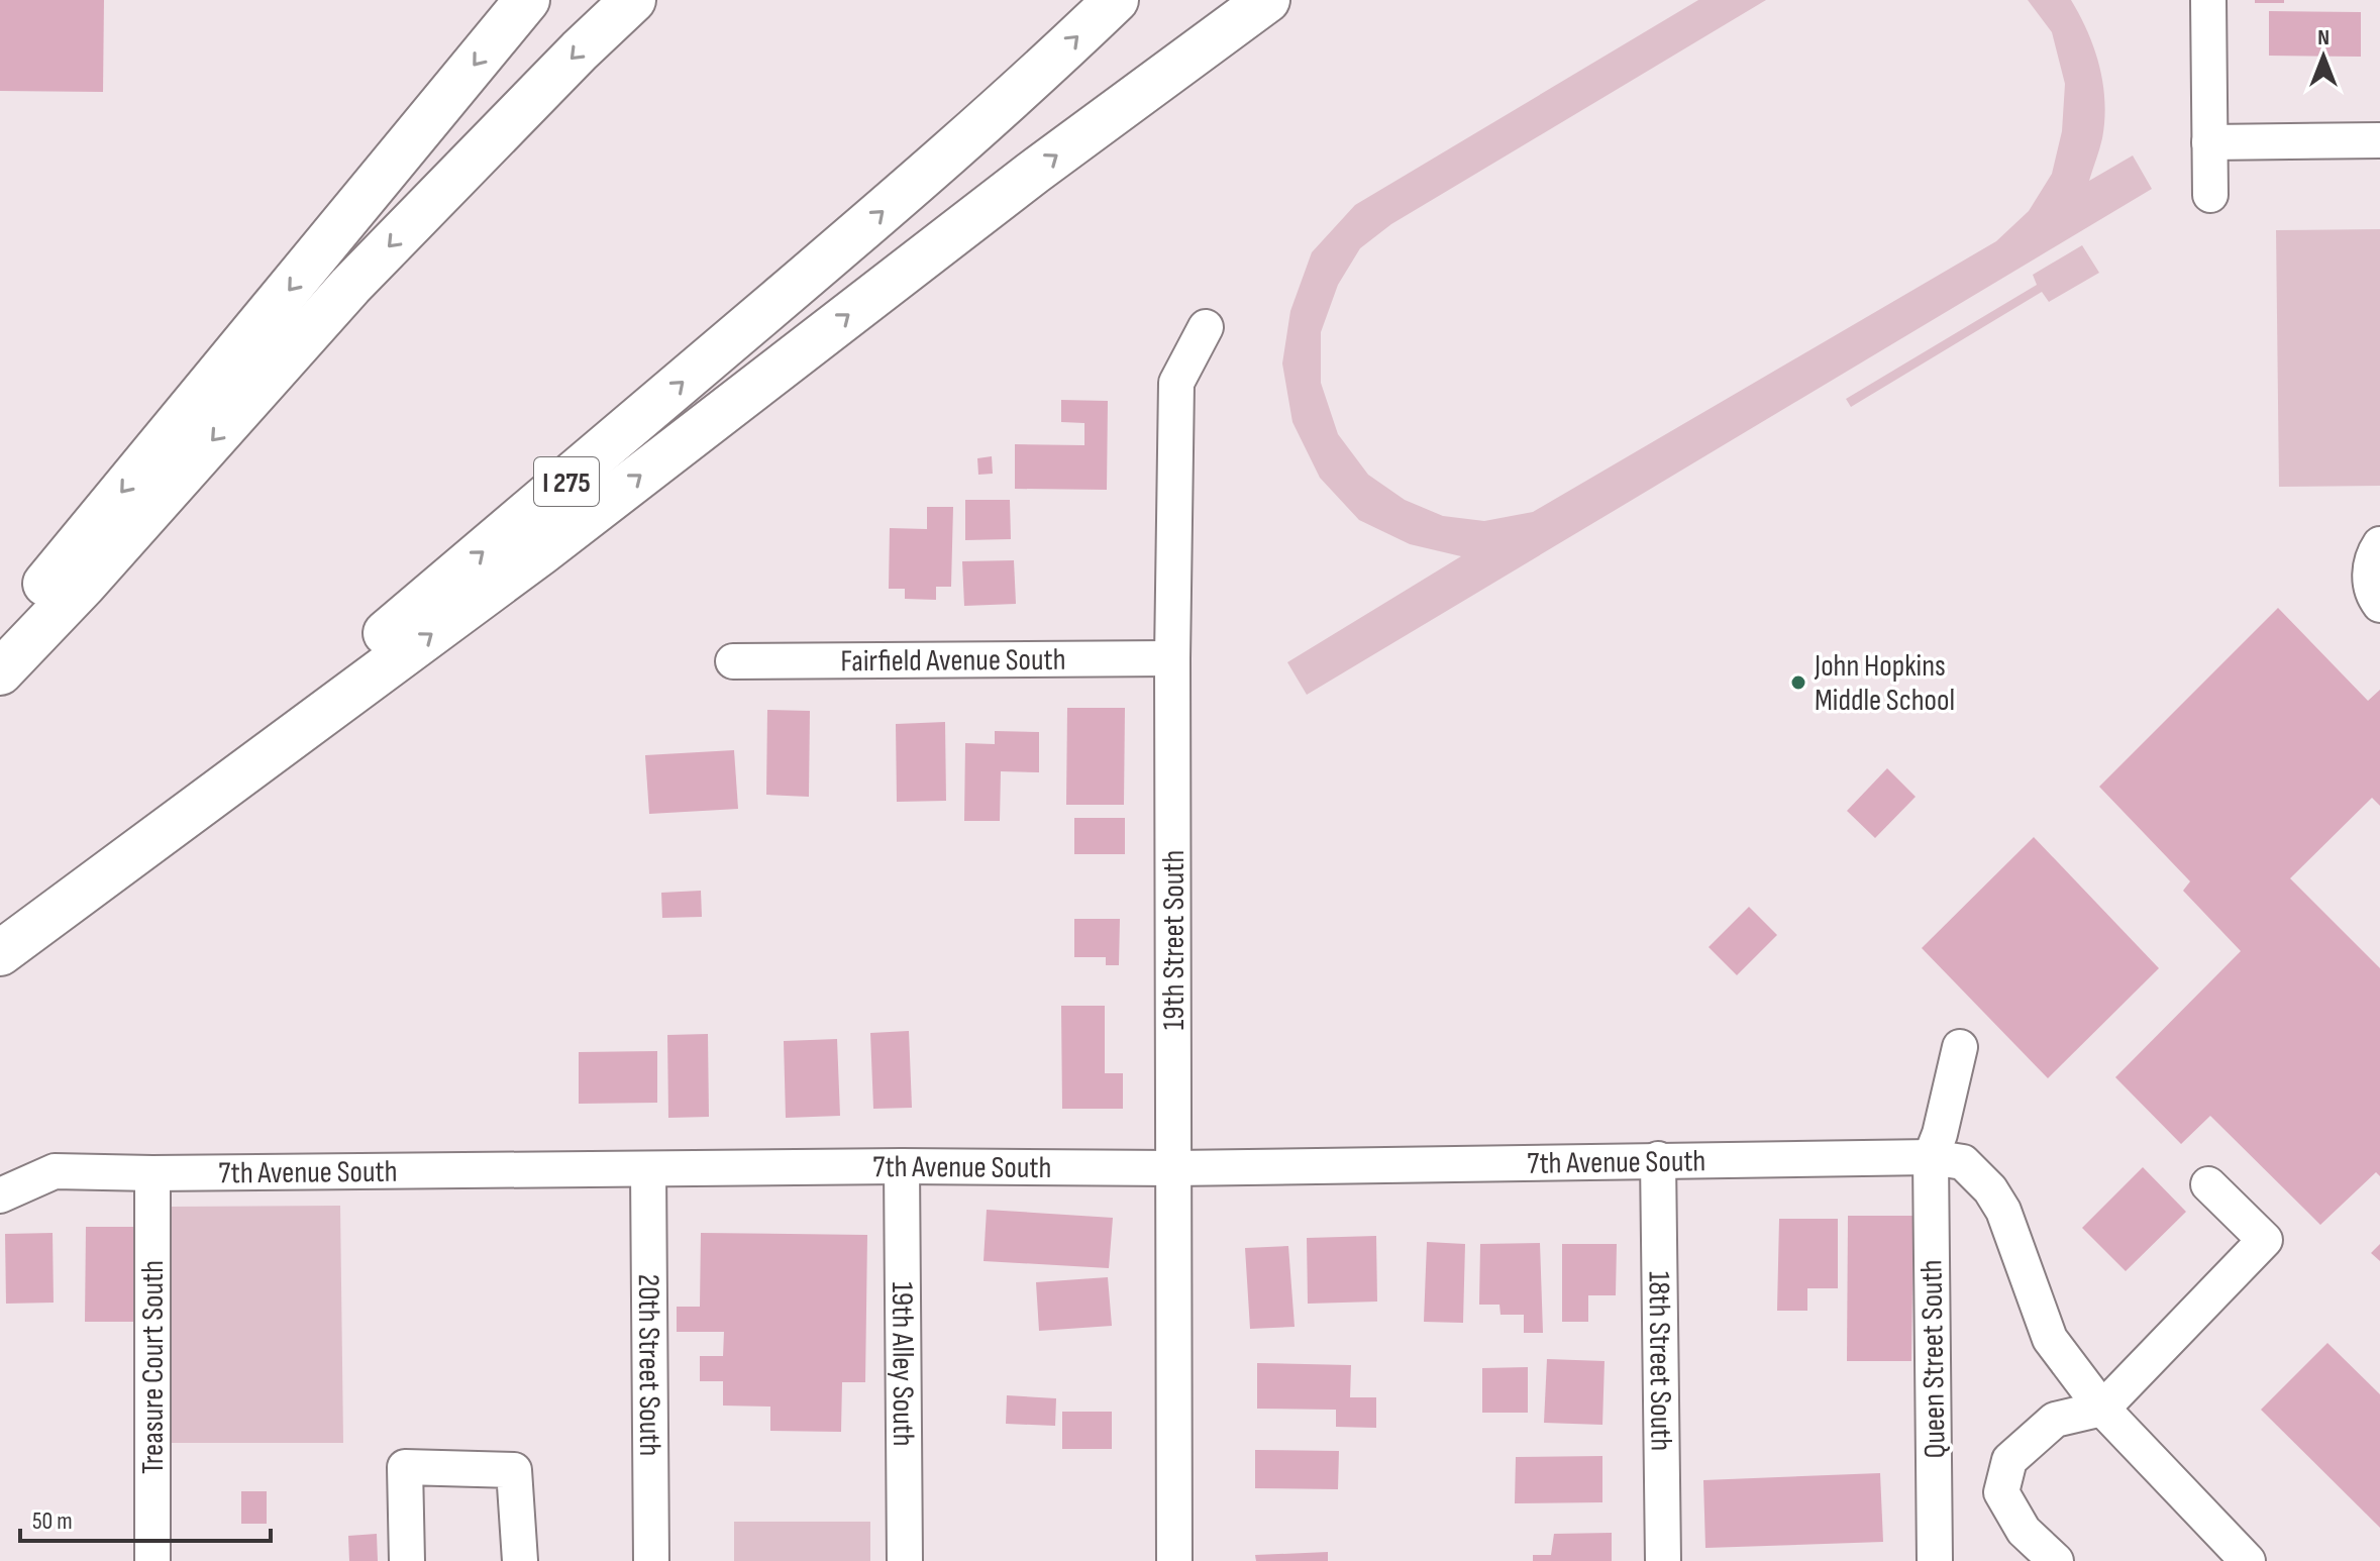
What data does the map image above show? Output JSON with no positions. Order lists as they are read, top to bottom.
{
  "streets": {
    "highway": ["I 275"],
    "street": [
      "Fairfield Avenue South",
      "19th Street South",
      "7th Avenue South",
      "Queen Street South",
      "18th Street South",
      "19th Alley South",
      "20th Street South",
      "Treasure Court South"
    ]
  },
  "crossings": [
    ["Fairfield Avenue South", "19th Street South"],
    ["19th Street South", "7th Avenue South"],
    ["7th Avenue South", "Queen Street South"],
    ["7th Avenue South", "18th Street South"],
    ["7th Avenue South", "19th Alley South"],
    ["7th Avenue South", "20th Street South"],
    ["7th Avenue South", "Treasure Court South"]
  ],
  "places": ["John Hopkins Middle School"],
  "scale_bar": "50 m",
  "north": "top"
}
